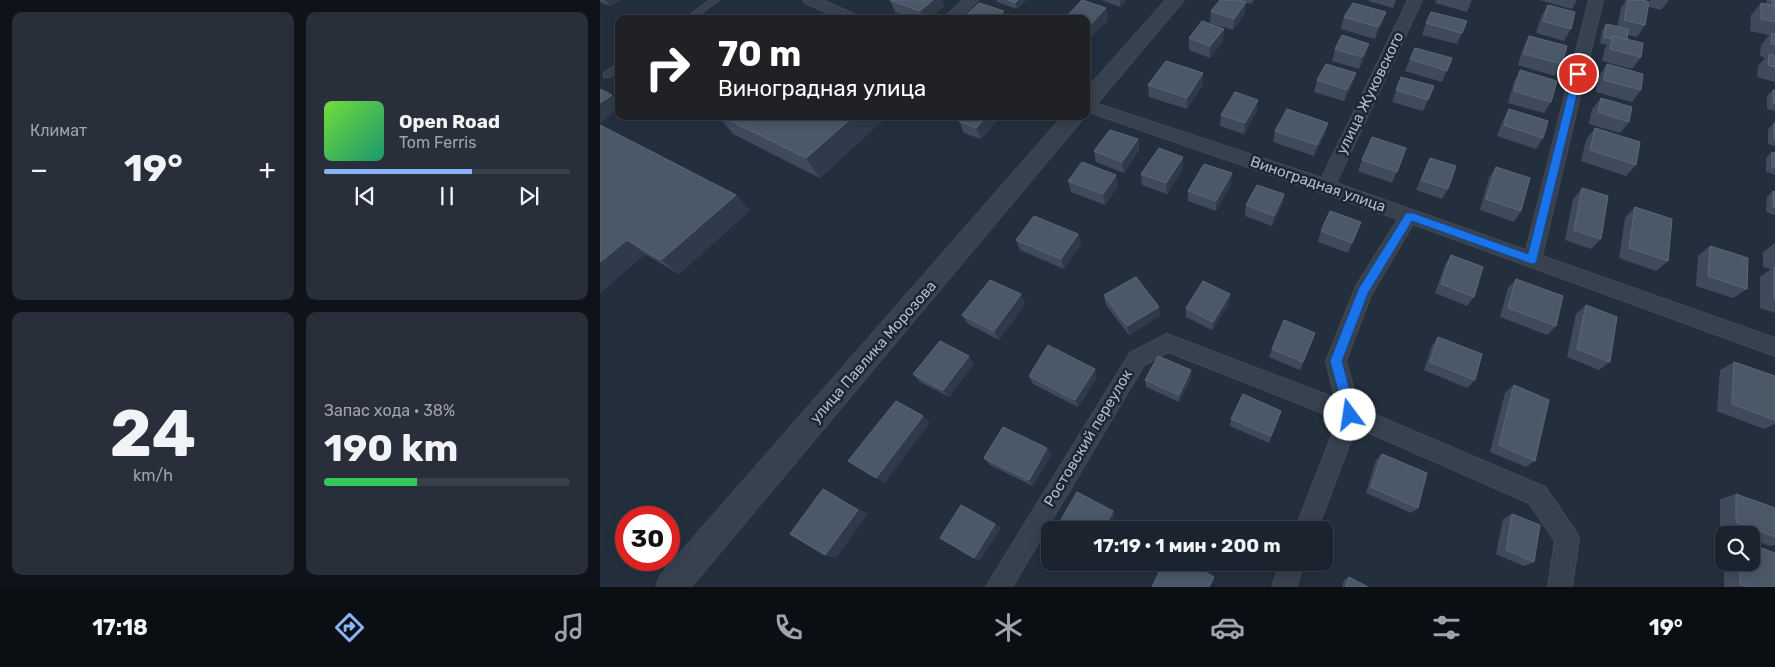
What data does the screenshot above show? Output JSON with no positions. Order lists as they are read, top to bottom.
{
  "streets": {
    "street": [
      "улица Жуковского",
      "Виноградная улица",
      "улица Павлика Морозова",
      "Ростовский переулок"
    ]
  },
  "crossings": [
    ["улица Жуковского", "Виноградная улица"]
  ],
  "page": {
    "tile": [
      "Климат",
      ["24", "km/h"],
      ["Запас хода · 38%", "190 km"]
    ],
    "turn": ["70 m", "Виноградная улица"],
    "song": ["Open Road", "Tom Ferris"],
    "heat": ["−", "19°", "+"],
    "limit": "30",
    "trip": "17:19 · 1 мин · 200 m",
    "tabs": ["17:18", "19°"]
  }
}
